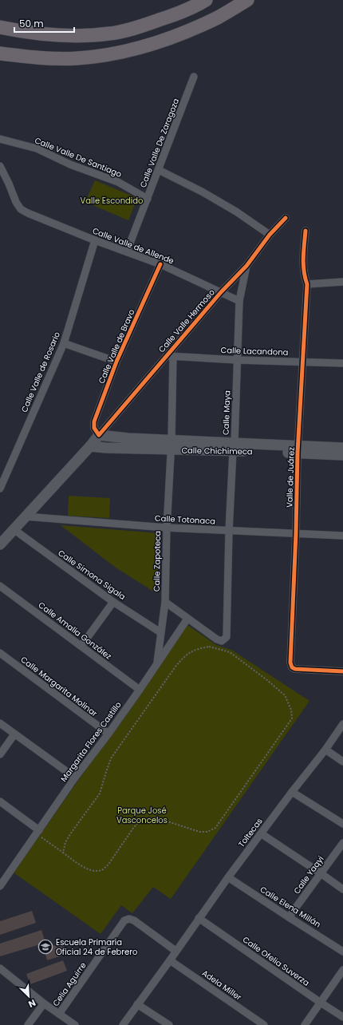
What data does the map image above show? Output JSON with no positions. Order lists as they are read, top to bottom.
{
  "streets": {
    "main road": ["Calle Valle Hermoso", "Calle Chichimeca"],
    "street": [
      "Calle Valle De Zaragoza",
      "Calle Valle De Santiago",
      "Calle Valle de Allende",
      "Calle Valle de Bravo",
      "Calle Lacandona",
      "Calle Valle de Rosario",
      "Calle Maya",
      "Valle de Juárez",
      "Calle Totonaca",
      "Calle Zapoteca",
      "Calle Simona Sigala",
      "Calle Amalia González",
      "Calle Margarita Molinar",
      "Margarita Flores Castillo",
      "Toltecas",
      "Calle Yaqyi",
      "Calle Elena Millán",
      "Calle Ofelia Suverza",
      "Celia Aguirre",
      "Adela Miller"
    ]
  },
  "crossings": [
    ["Calle Valle De Zaragoza", "Calle Valle De Santiago"],
    ["Calle Valle De Zaragoza", "Calle Valle de Allende"],
    ["Calle Valle de Allende", "Calle Valle Hermoso"],
    ["Calle Valle de Allende", "Calle Valle de Bravo"],
    ["Calle Valle de Allende", "Calle Valle de Rosario"],
    ["Calle Valle de Allende", "Calle Maya"],
    ["Calle Valle Hermoso", "Calle Valle de Bravo"],
    ["Calle Valle Hermoso", "Calle Lacandona"],
    ["Calle Valle Hermoso", "Calle Maya"],
    ["Calle Valle Hermoso", "Calle Chichimeca"],
    ["Calle Valle Hermoso", "Calle Totonaca"],
    ["Calle Valle Hermoso", "Calle Zapoteca"],
    ["Calle Valle Hermoso", "Calle Simona Sigala"],
    ["Calle Valle de Bravo", "Calle Chichimeca"],
    ["Calle Lacandona", "Calle Maya"],
    ["Calle Lacandona", "Valle de Juárez"],
    ["Calle Lacandona", "Calle Zapoteca"],
    ["Calle Maya", "Calle Chichimeca"],
    ["Calle Maya", "Calle Totonaca"],
    ["Calle Maya", "Margarita Flores Castillo"],
    ["Calle Chichimeca", "Valle de Juárez"],
    ["Calle Chichimeca", "Calle Zapoteca"],
    ["Valle de Juárez", "Calle Totonaca"],
    ["Calle Totonaca", "Calle Zapoteca"],
    ["Calle Zapoteca", "Calle Simona Sigala"],
    ["Calle Zapoteca", "Margarita Flores Castillo"],
    ["Calle Amalia González", "Margarita Flores Castillo"],
    ["Calle Margarita Molinar", "Margarita Flores Castillo"],
    ["Toltecas", "Calle Elena Millán"],
    ["Toltecas", "Calle Ofelia Suverza"],
    ["Toltecas", "Celia Aguirre"],
    ["Toltecas", "Adela Miller"],
    ["Calle Yaqyi", "Calle Elena Millán"]
  ],
  "parks": ["Valle Escondido", "Parque José Vasconcelos"],
  "places": {
    "school or university": ["Escuela Primaría Oficial 24 de Febrero"]
  },
  "scale_bar": "50 m",
  "north": "bottom right"
}
